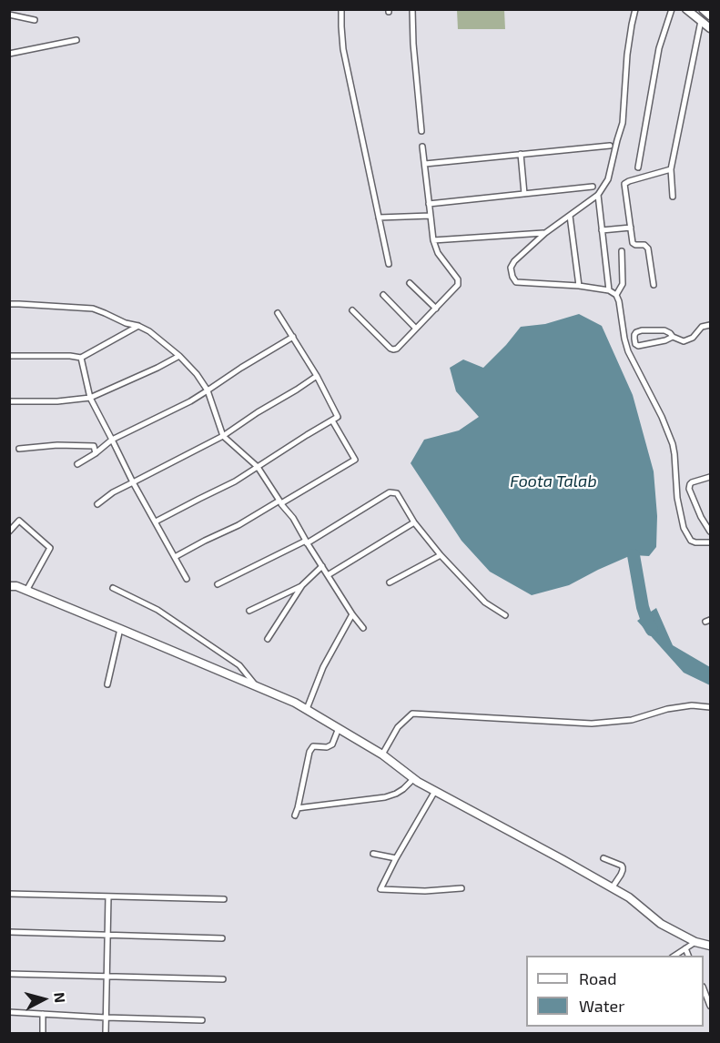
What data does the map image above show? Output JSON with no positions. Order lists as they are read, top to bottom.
{
  "water": ["Foota Talab"],
  "legend": ["Road", "Water"],
  "north": "right"
}
